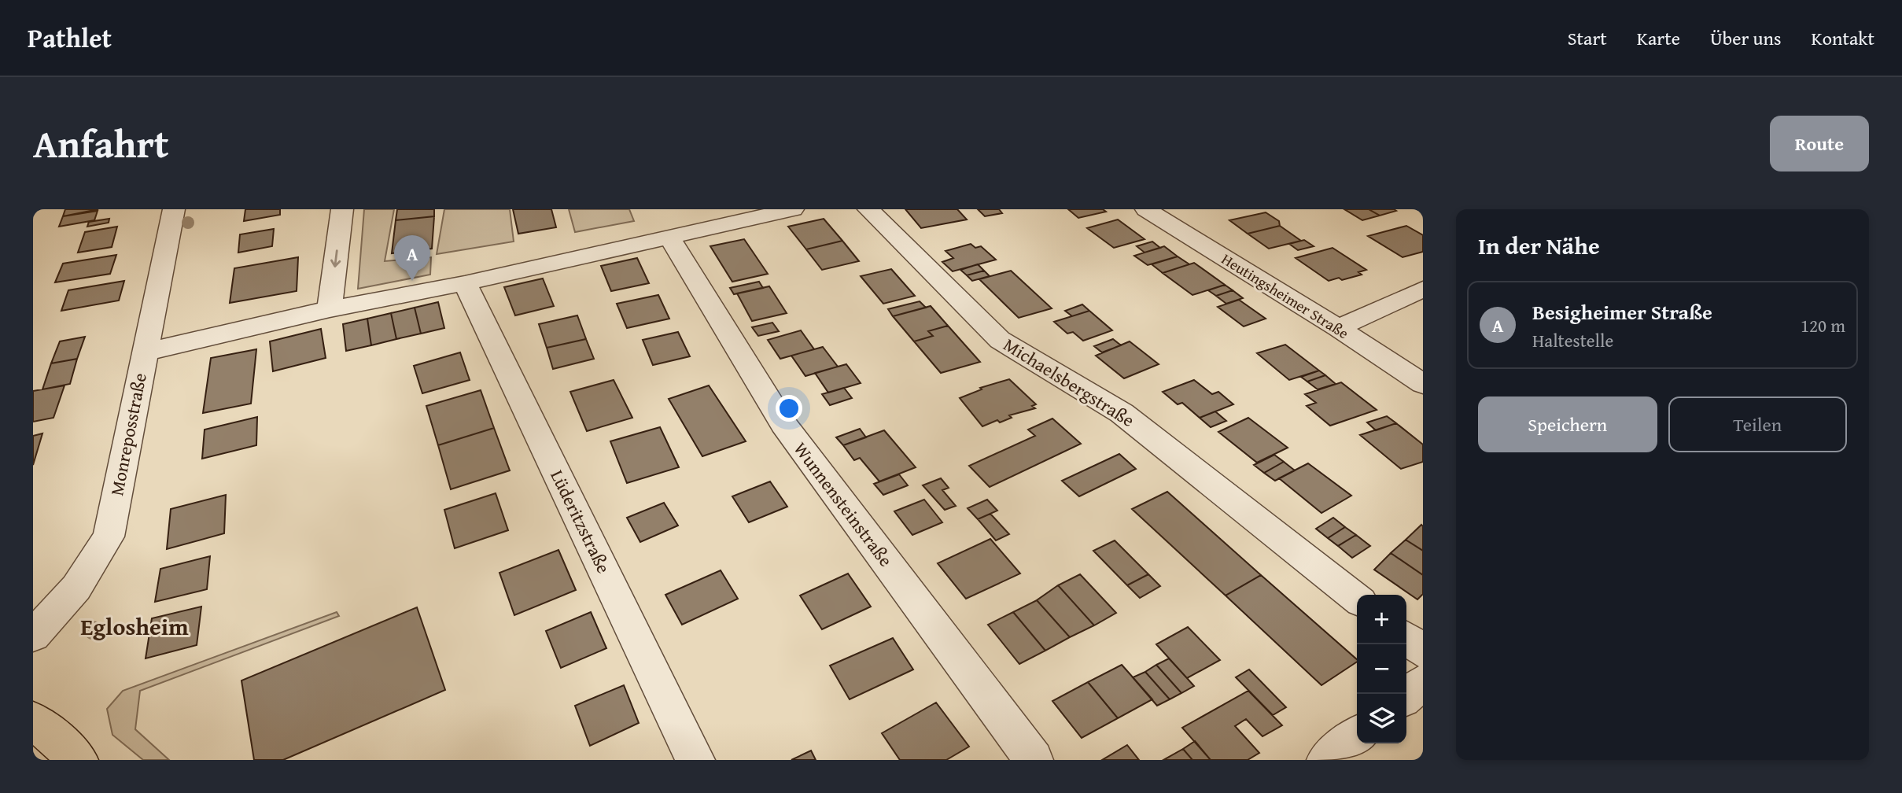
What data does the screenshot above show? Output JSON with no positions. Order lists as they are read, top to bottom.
{
  "streets": {
    "street": [
      "Heutingsheimer Straße",
      "Michaelsbergstraße",
      "Monreposstraße",
      "Wunnensteinstraße",
      "Lüderitzstraße"
    ]
  },
  "districts": ["Eglosheim"],
  "page": {
    "header": "Pathlet",
    "nav": [
      "Start",
      "Karte",
      "Über uns",
      "Kontakt"
    ],
    "title": "Anfahrt",
    "buttons": [
      "Route",
      ["Speichern", "Teilen"]
    ],
    "heading": "In der Nähe",
    "pins": "A",
    "list": [
      {
        "mark": "A",
        "name": "Besigheimer Straße",
        "note": "Haltestelle",
        "value": "120 m"
      }
    ],
    "map_buttons": ["+", "−"]
  }
}
